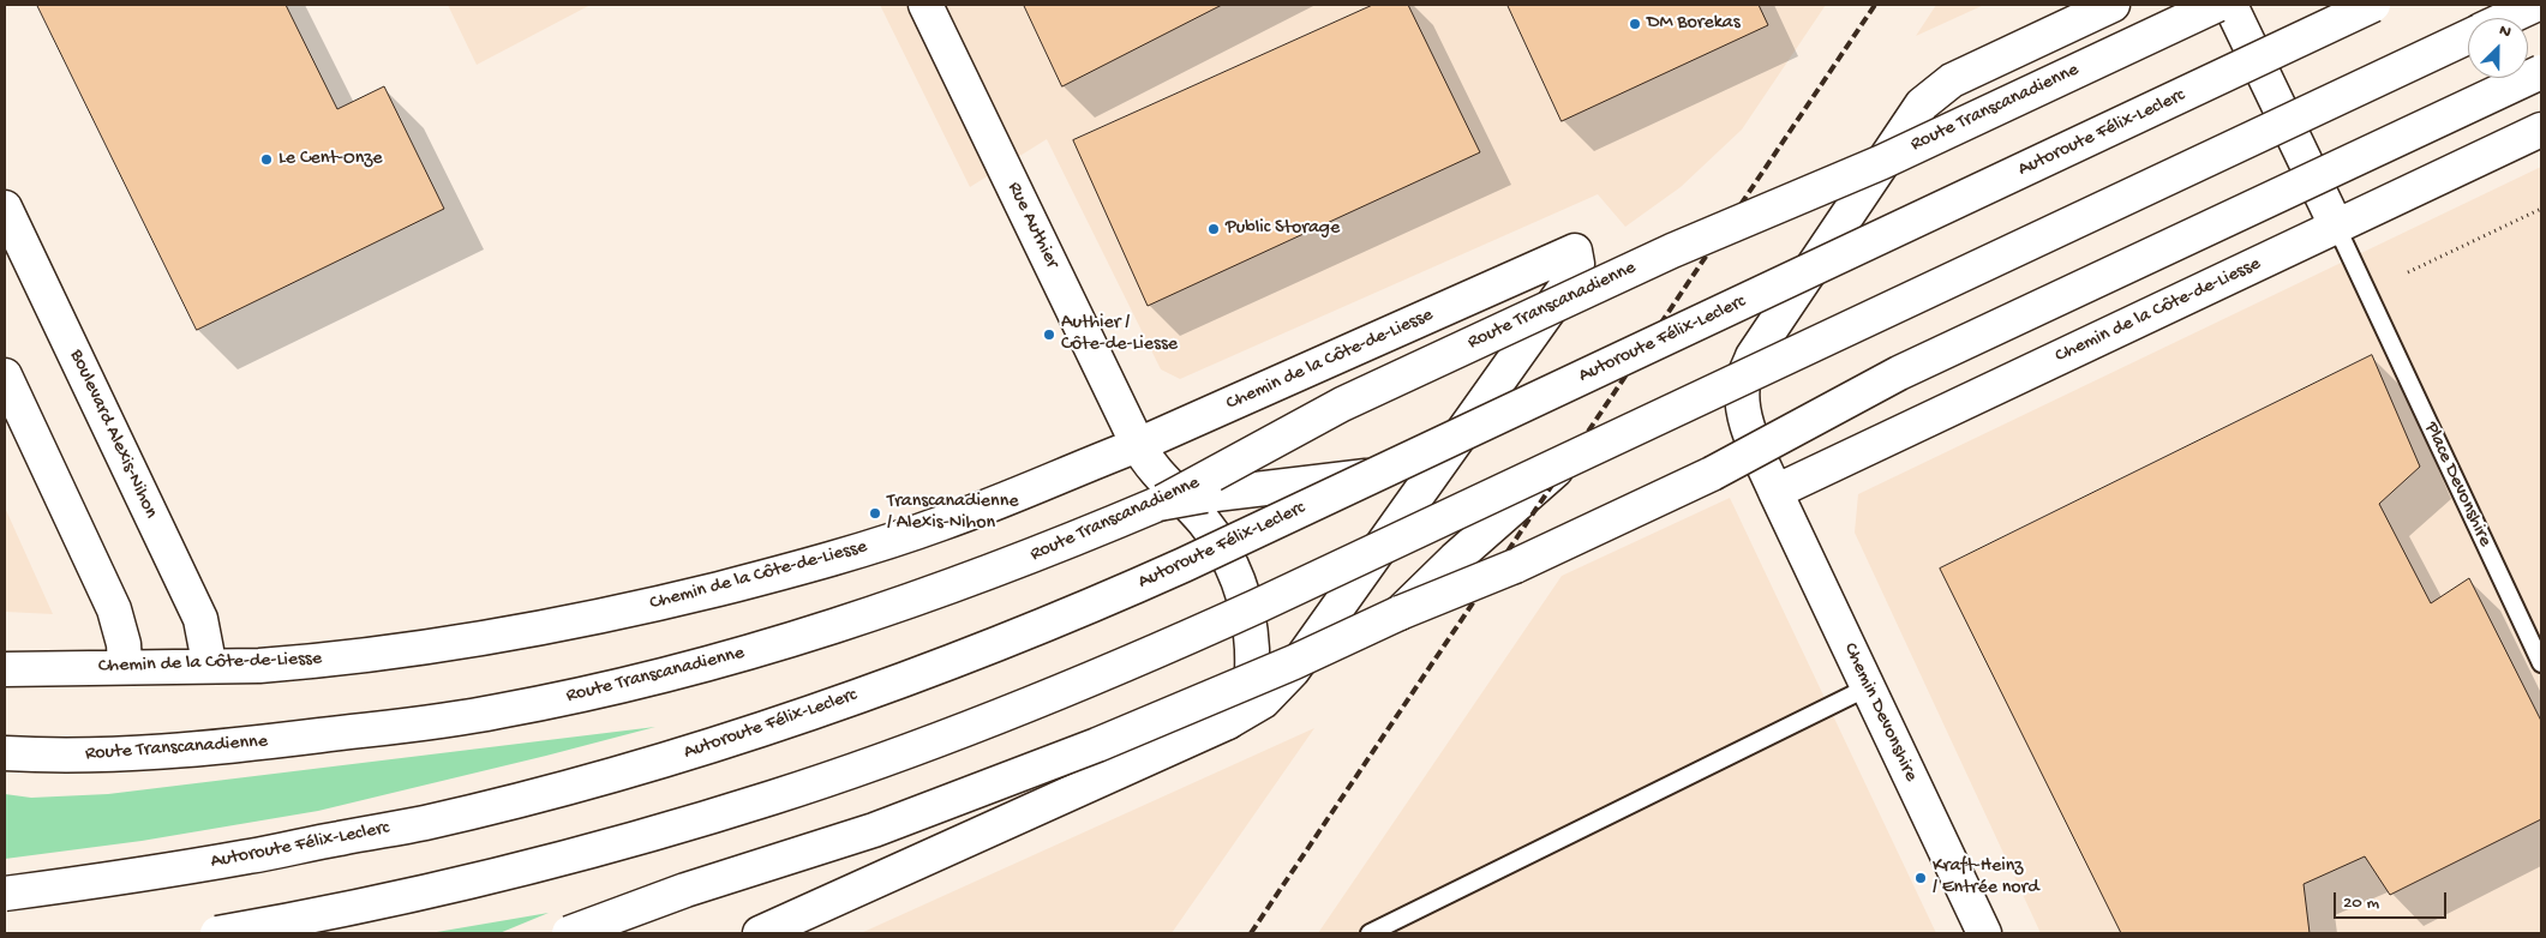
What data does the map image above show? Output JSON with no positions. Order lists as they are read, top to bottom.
{
  "streets": {
    "main road": [
      "Route Transcanadienne",
      "Autoroute Félix-Leclerc",
      "Rue Authier",
      "Chemin de la Côte-de-Liesse",
      "Boulevard Alexis-Nihon",
      "Chemin Devonshire"
    ],
    "lane": ["Place Devonshire"]
  },
  "crossings": [
    ["Rue Authier", "Chemin de la Côte-de-Liesse"],
    ["Chemin de la Côte-de-Liesse", "Boulevard Alexis-Nihon"],
    ["Chemin de la Côte-de-Liesse", "Place Devonshire"],
    ["Chemin de la Côte-de-Liesse", "Chemin Devonshire"]
  ],
  "places": [
    "DM Borekas",
    "Le Cent-Onze",
    "Public Storage",
    "Authier / Côte-de-Liesse",
    "Transcanadienne / Alexis-Nihon",
    "Kraft-Heinz / Entrée nord"
  ],
  "scale_bar": "20 m",
  "north": "top right"
}
